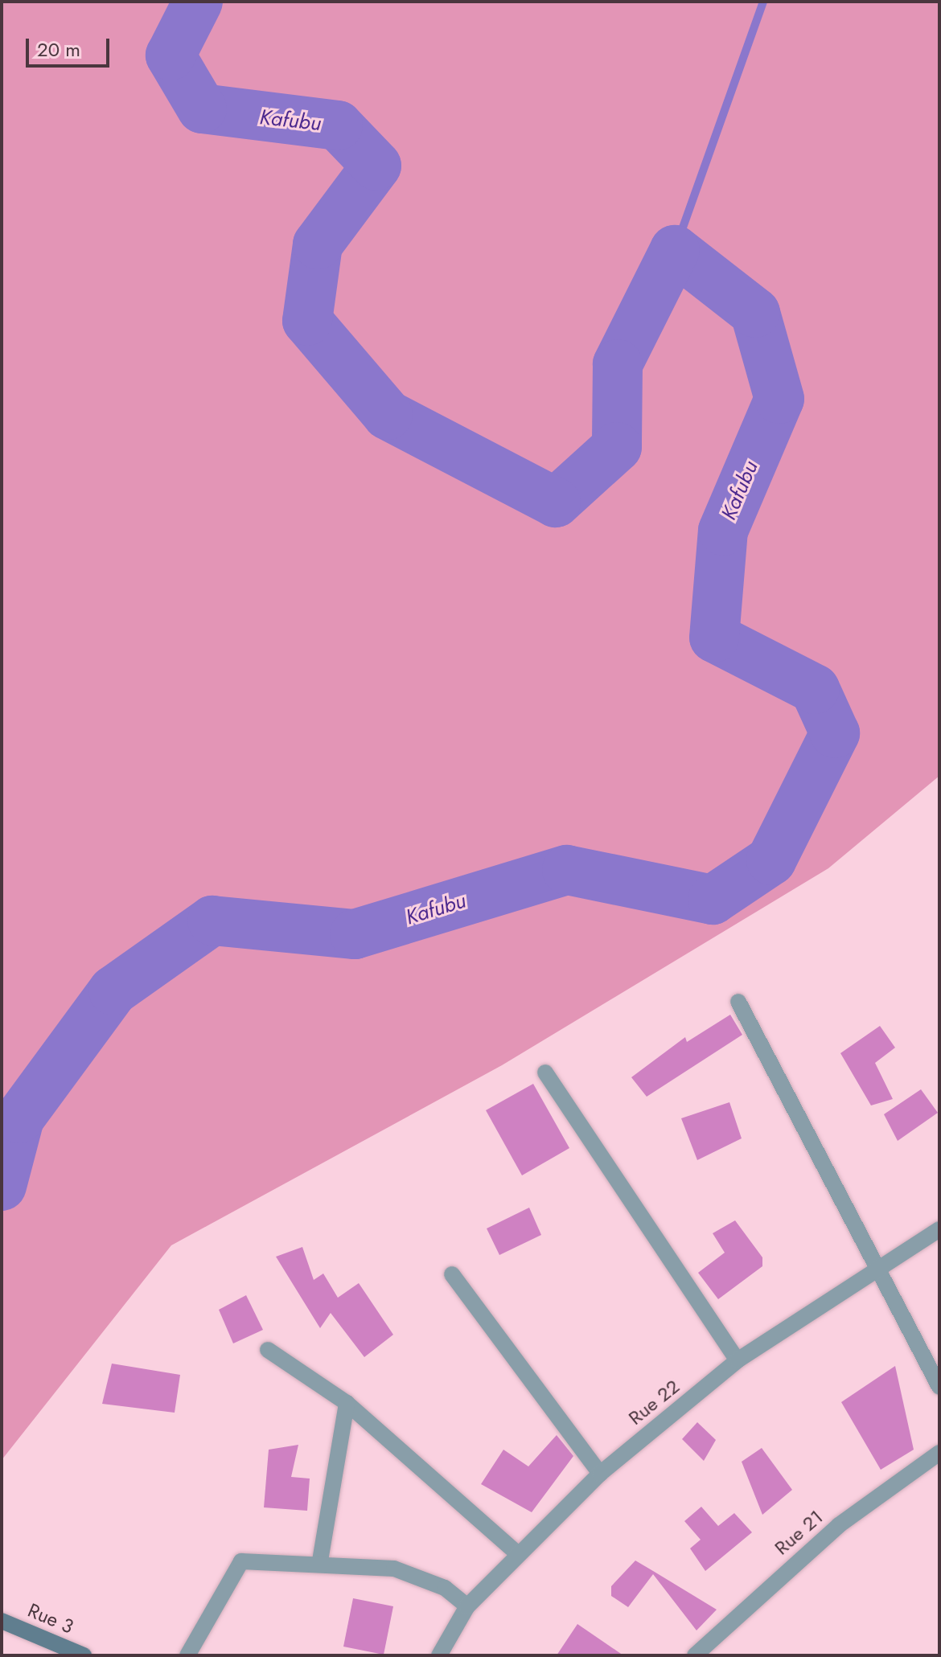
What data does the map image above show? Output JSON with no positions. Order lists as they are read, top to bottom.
{
  "streets": {
    "street": ["Rue 22", "Rue 21", "Rue 3"]
  },
  "water": ["Kafubu"],
  "scale_bar": "20 m"
}
